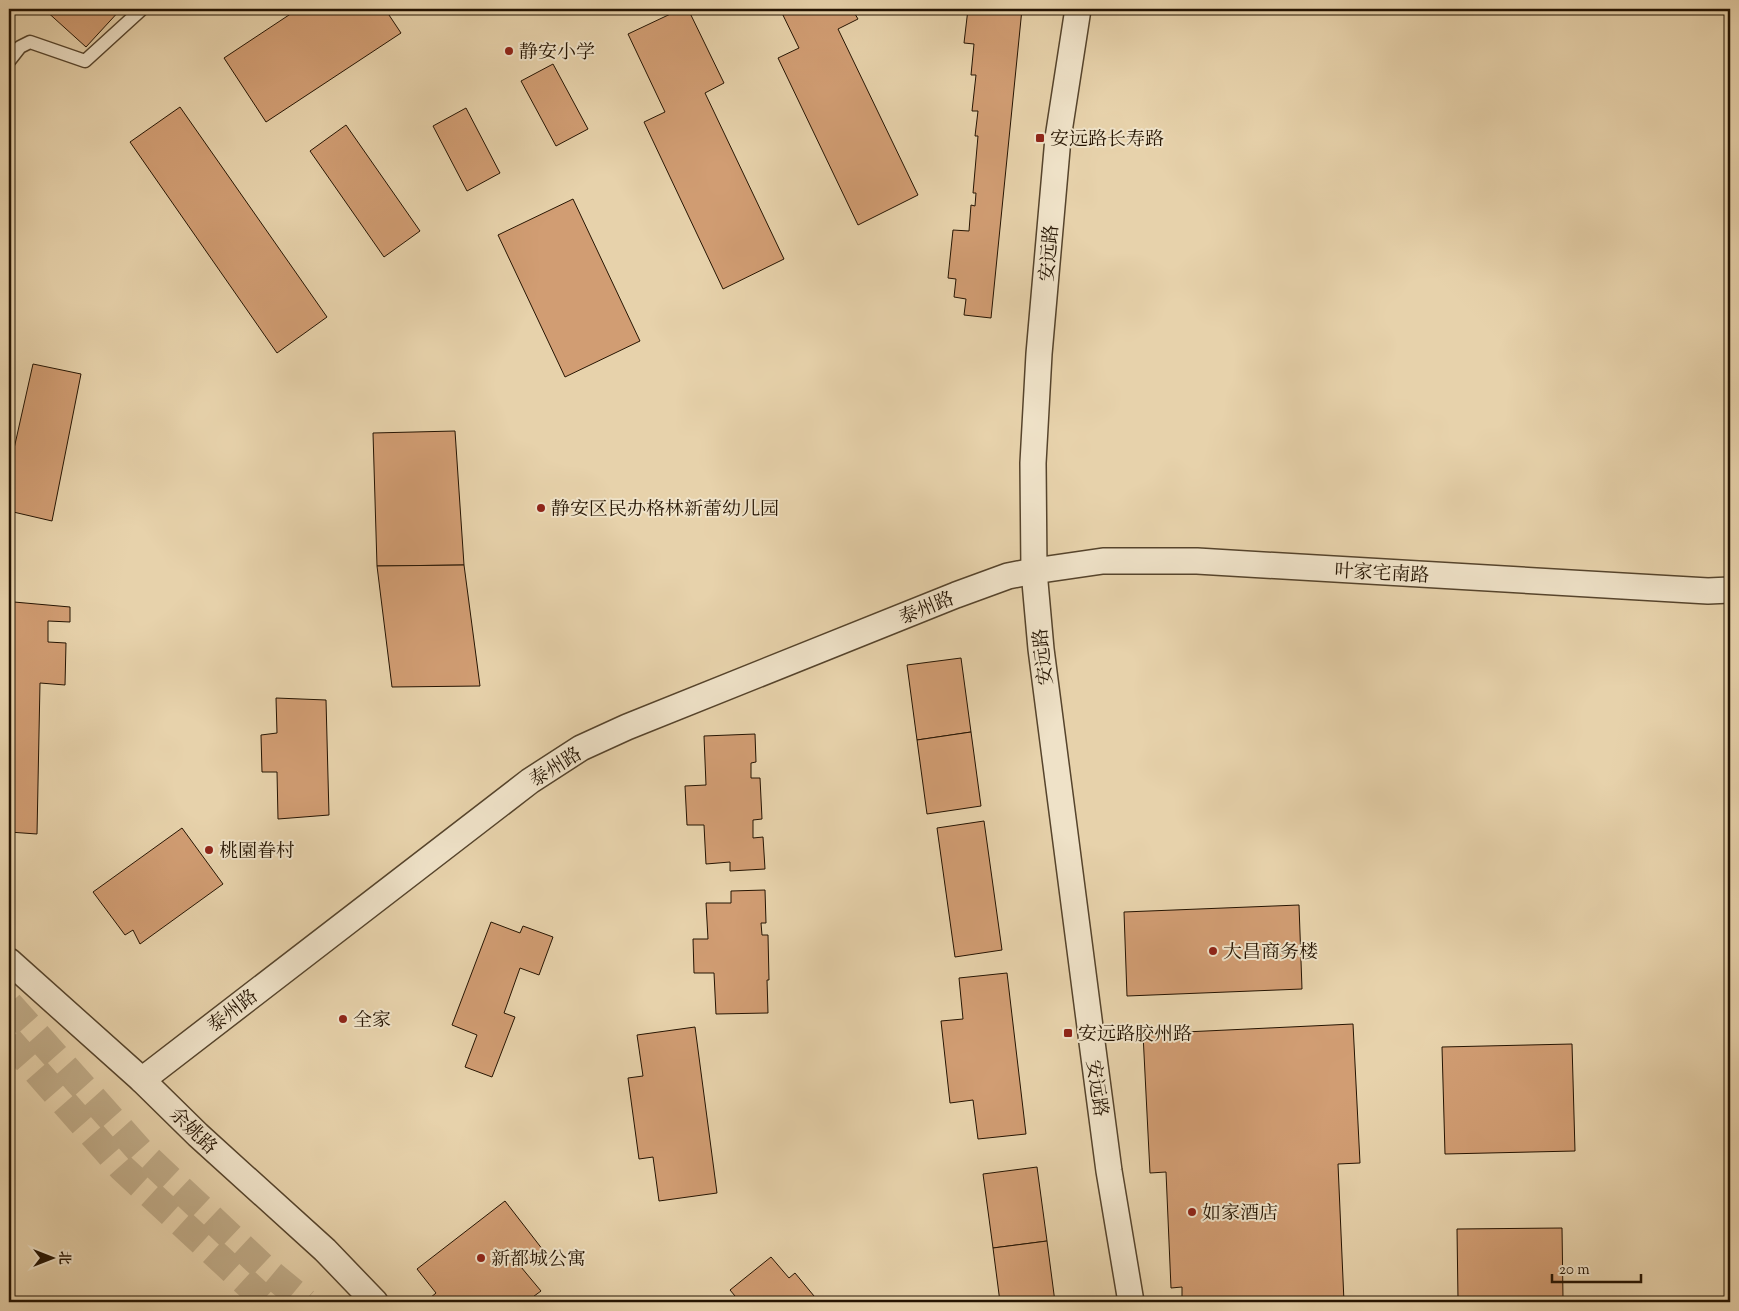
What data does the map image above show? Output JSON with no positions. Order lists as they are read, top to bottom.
{
  "streets": {
    "street": [
      "安远路",
      "叶家宅南路",
      "泰州路",
      "余姚路"
    ]
  },
  "crossings": [
    ["安远路", "叶家宅南路"],
    ["安远路", "泰州路"],
    ["叶家宅南路", "泰州路"],
    ["泰州路", "余姚路"]
  ],
  "places": {
    "other": [
      "静安小学",
      "静安区民办格林新蕾幼儿园",
      "桃園眷村",
      "大昌商务楼",
      "全家",
      "如家酒店",
      "新都城公寓"
    ],
    "transit": ["安远路长寿路", "安远路胶州路"]
  },
  "scale_bar": "20 m",
  "north": "right"
}
